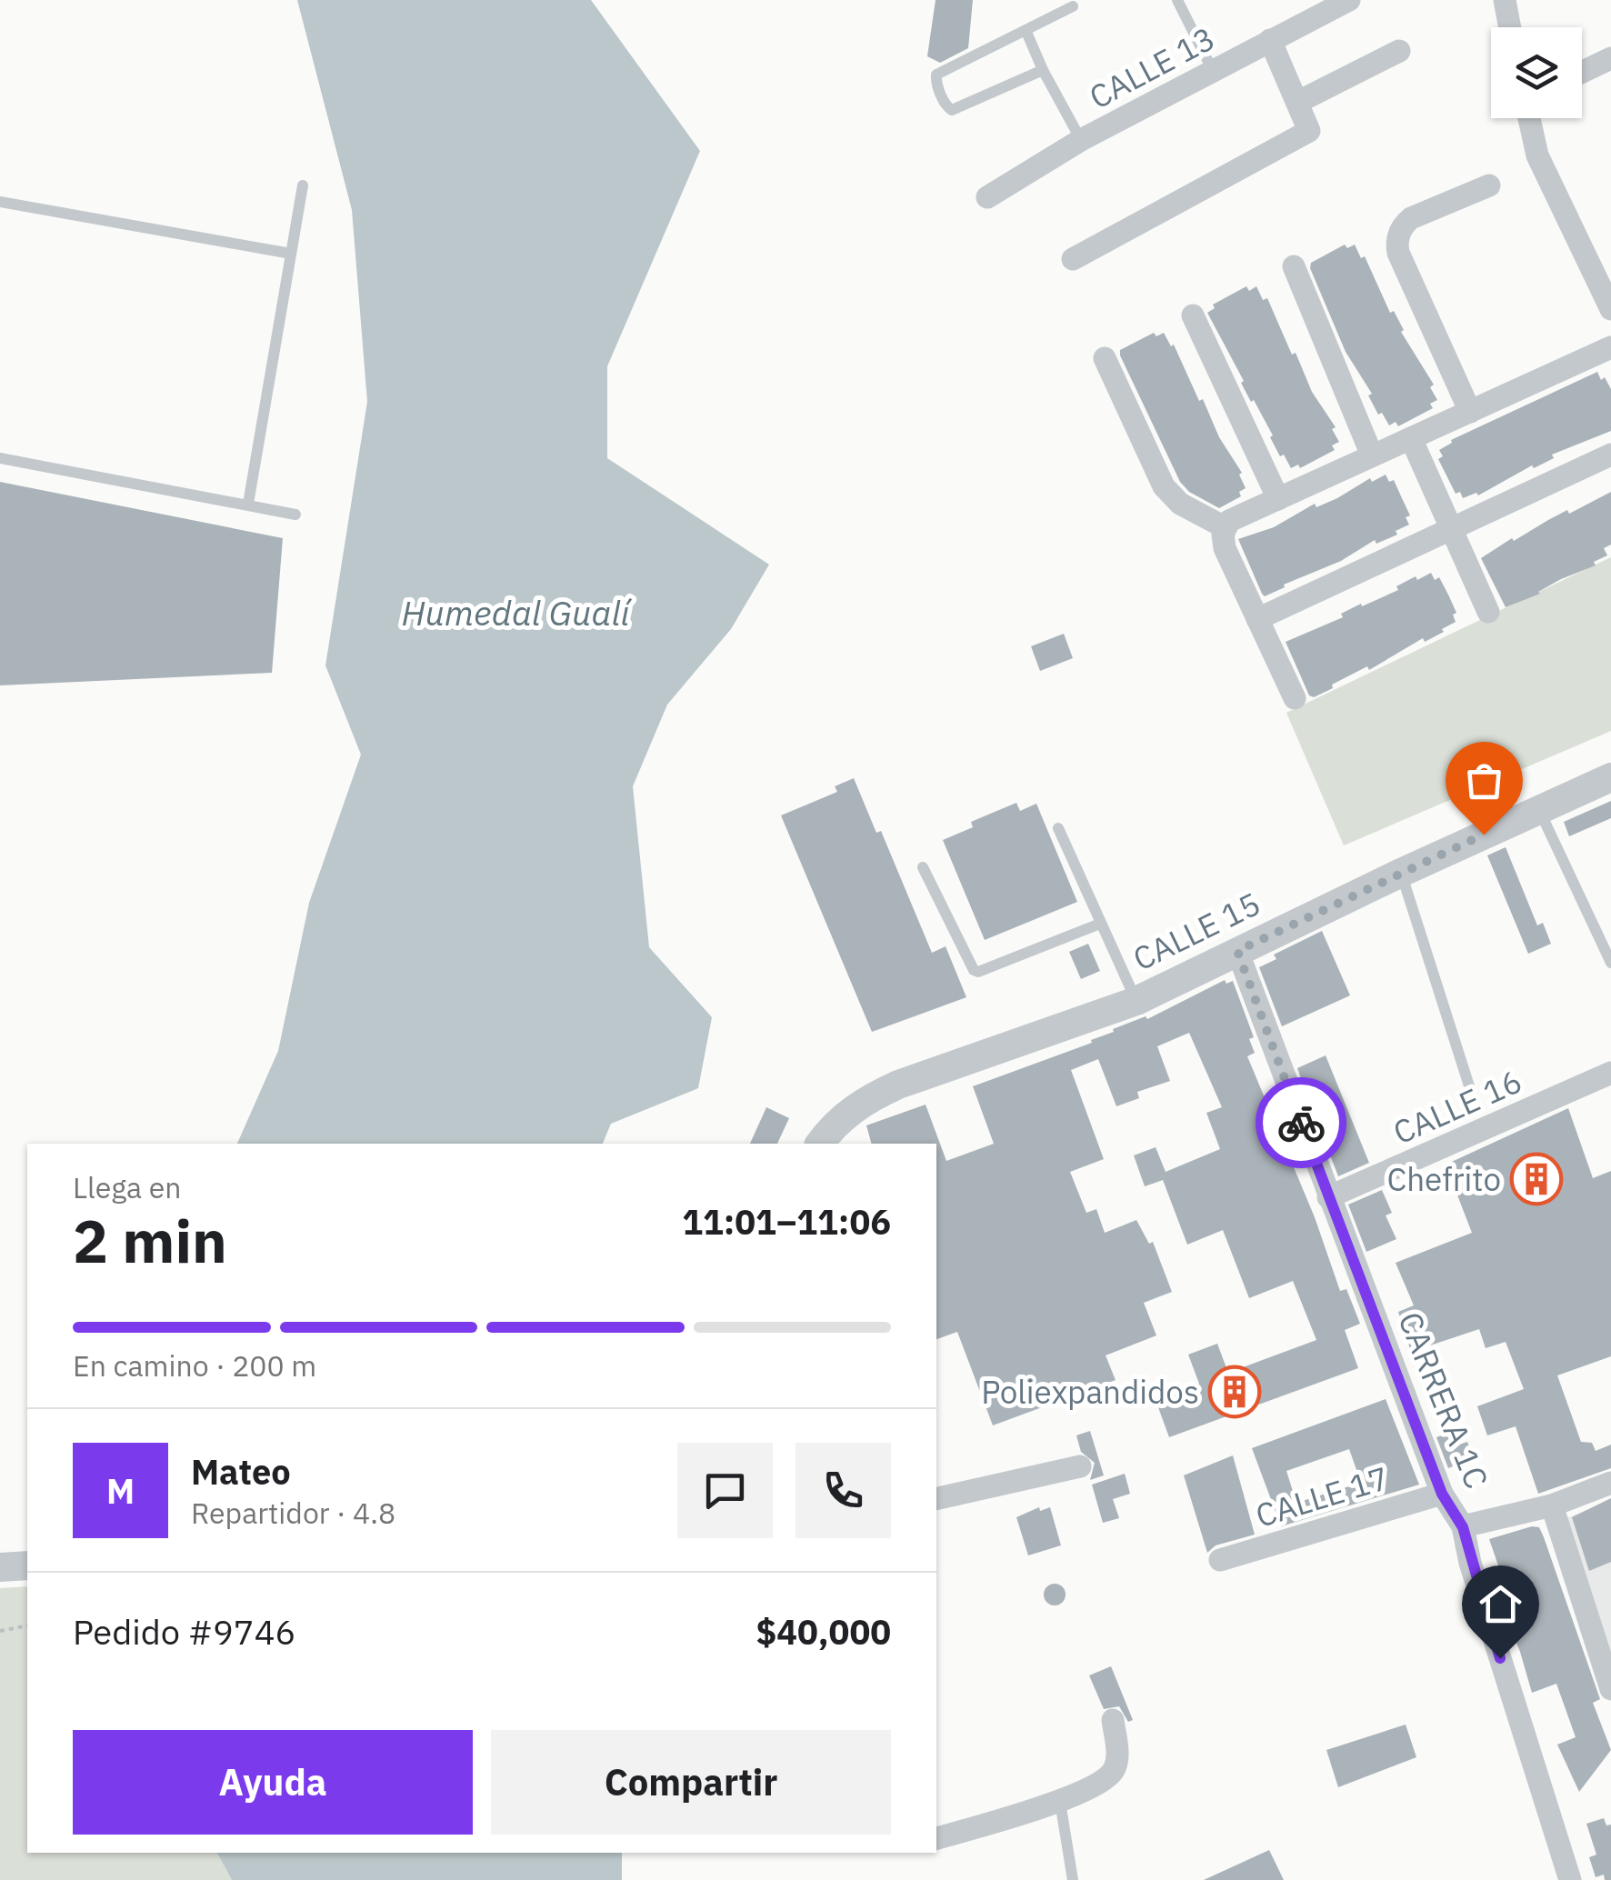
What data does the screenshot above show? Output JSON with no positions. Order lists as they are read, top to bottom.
{
  "streets": {
    "street": [
      "CALLE 13",
      "CALLE 15",
      "CALLE 16",
      "CARRERA 1C",
      "CALLE 17"
    ]
  },
  "crossings": [
    ["CALLE 15", "CARRERA 1C"],
    ["CALLE 16", "CARRERA 1C"],
    ["CARRERA 1C", "CALLE 17"]
  ],
  "water": ["Humedal Gualí"],
  "places": {
    "building": ["Chefrito", "Poliexpandidos"]
  },
  "page": {
    "heading": ["2 min", "Llega en", "11:01–11:06"],
    "panel": [
      "Mateo",
      "Repartidor · 4.8",
      "Pedido #9746",
      "$40,000"
    ],
    "bar": "En camino · 200 m",
    "round": "M",
    "buttons": ["Ayuda", "Compartir"]
  }
}
